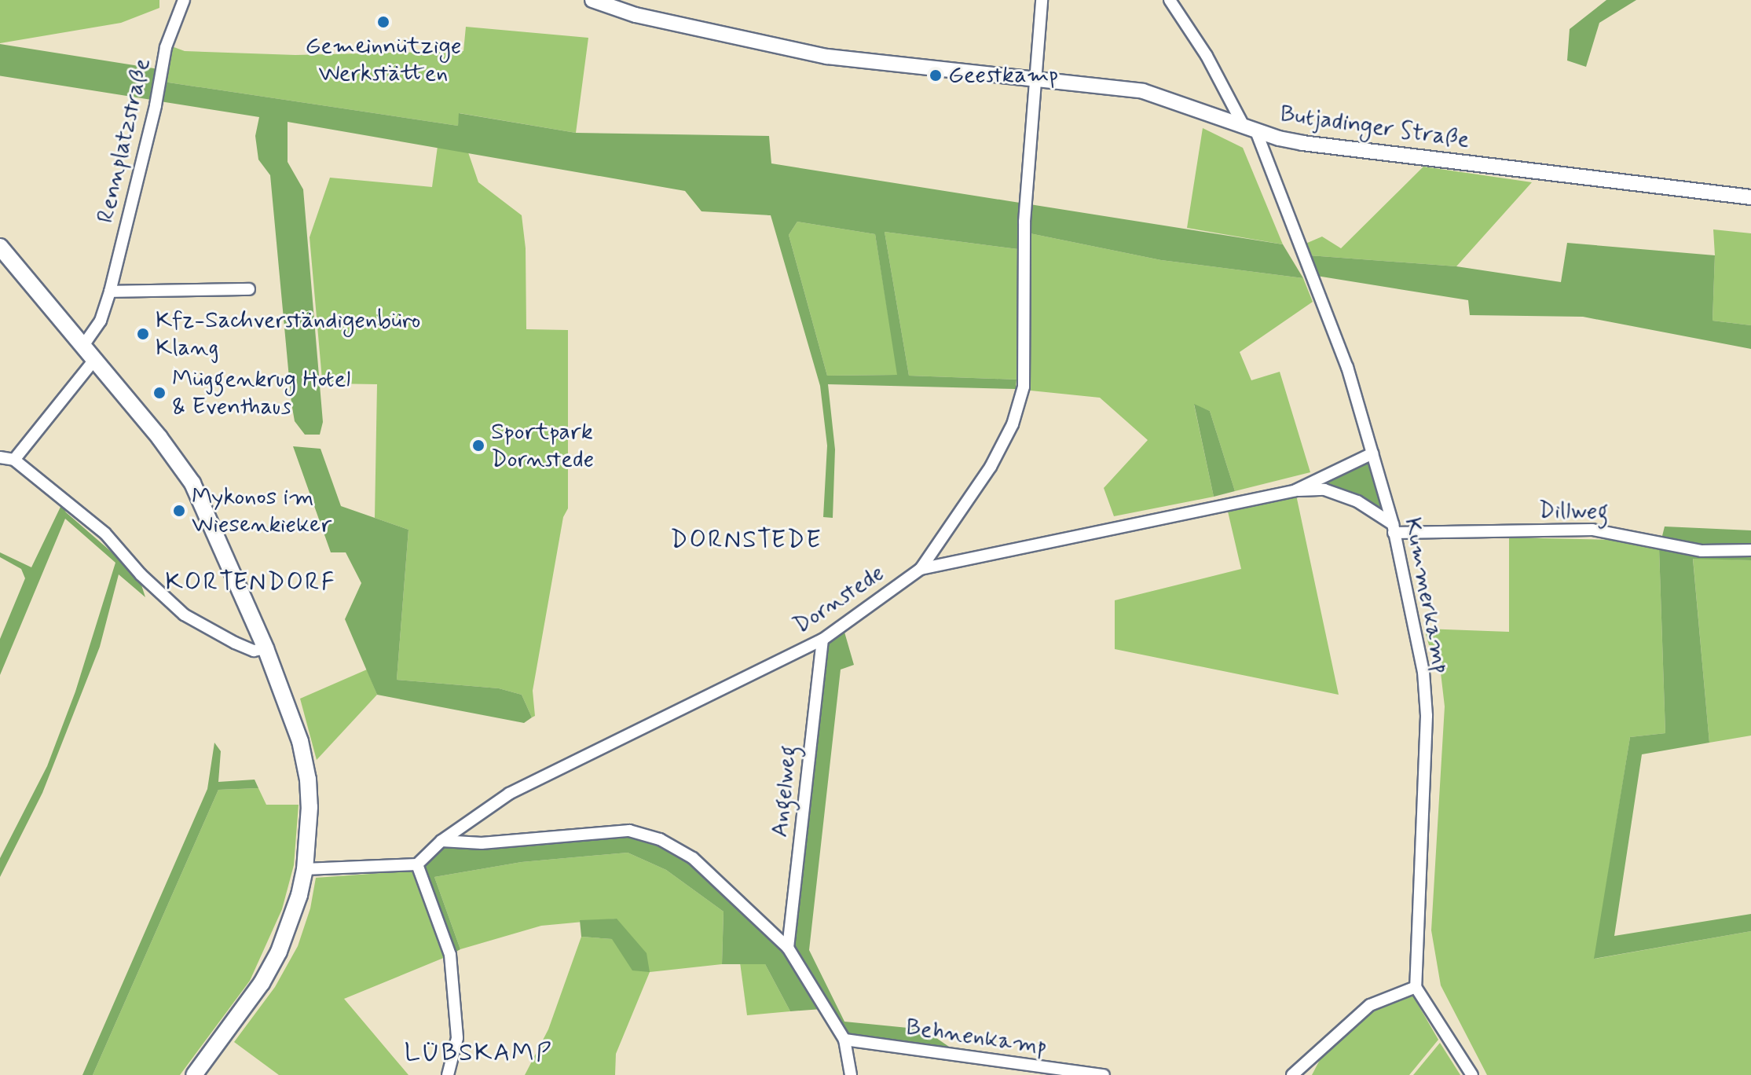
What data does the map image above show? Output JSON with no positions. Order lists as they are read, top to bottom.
{
  "streets": {
    "street": [
      "Butjadinger Straße",
      "Rennplatzstraße",
      "Dillweg",
      "Kummerkamp",
      "Dornstede",
      "Angelweg",
      "Behnenkamp"
    ]
  },
  "crossings": [
    ["Butjadinger Straße", "Kummerkamp"],
    ["Dillweg", "Kummerkamp"],
    ["Dillweg", "Dornstede"],
    ["Kummerkamp", "Dornstede"],
    ["Dornstede", "Angelweg"]
  ],
  "districts": ["DORNSTEDE", "KORTENDORF", "LÜBSKAMP"],
  "places": [
    "Gemeinnützige Werkstätten",
    "Geestkamp",
    "Kfz-Sachverständigenbüro Klang",
    "Müggenkrug Hotel & Eventhaus",
    "Sportpark Dornstede",
    "Mykonos im Wiesenkieker"
  ]
}
